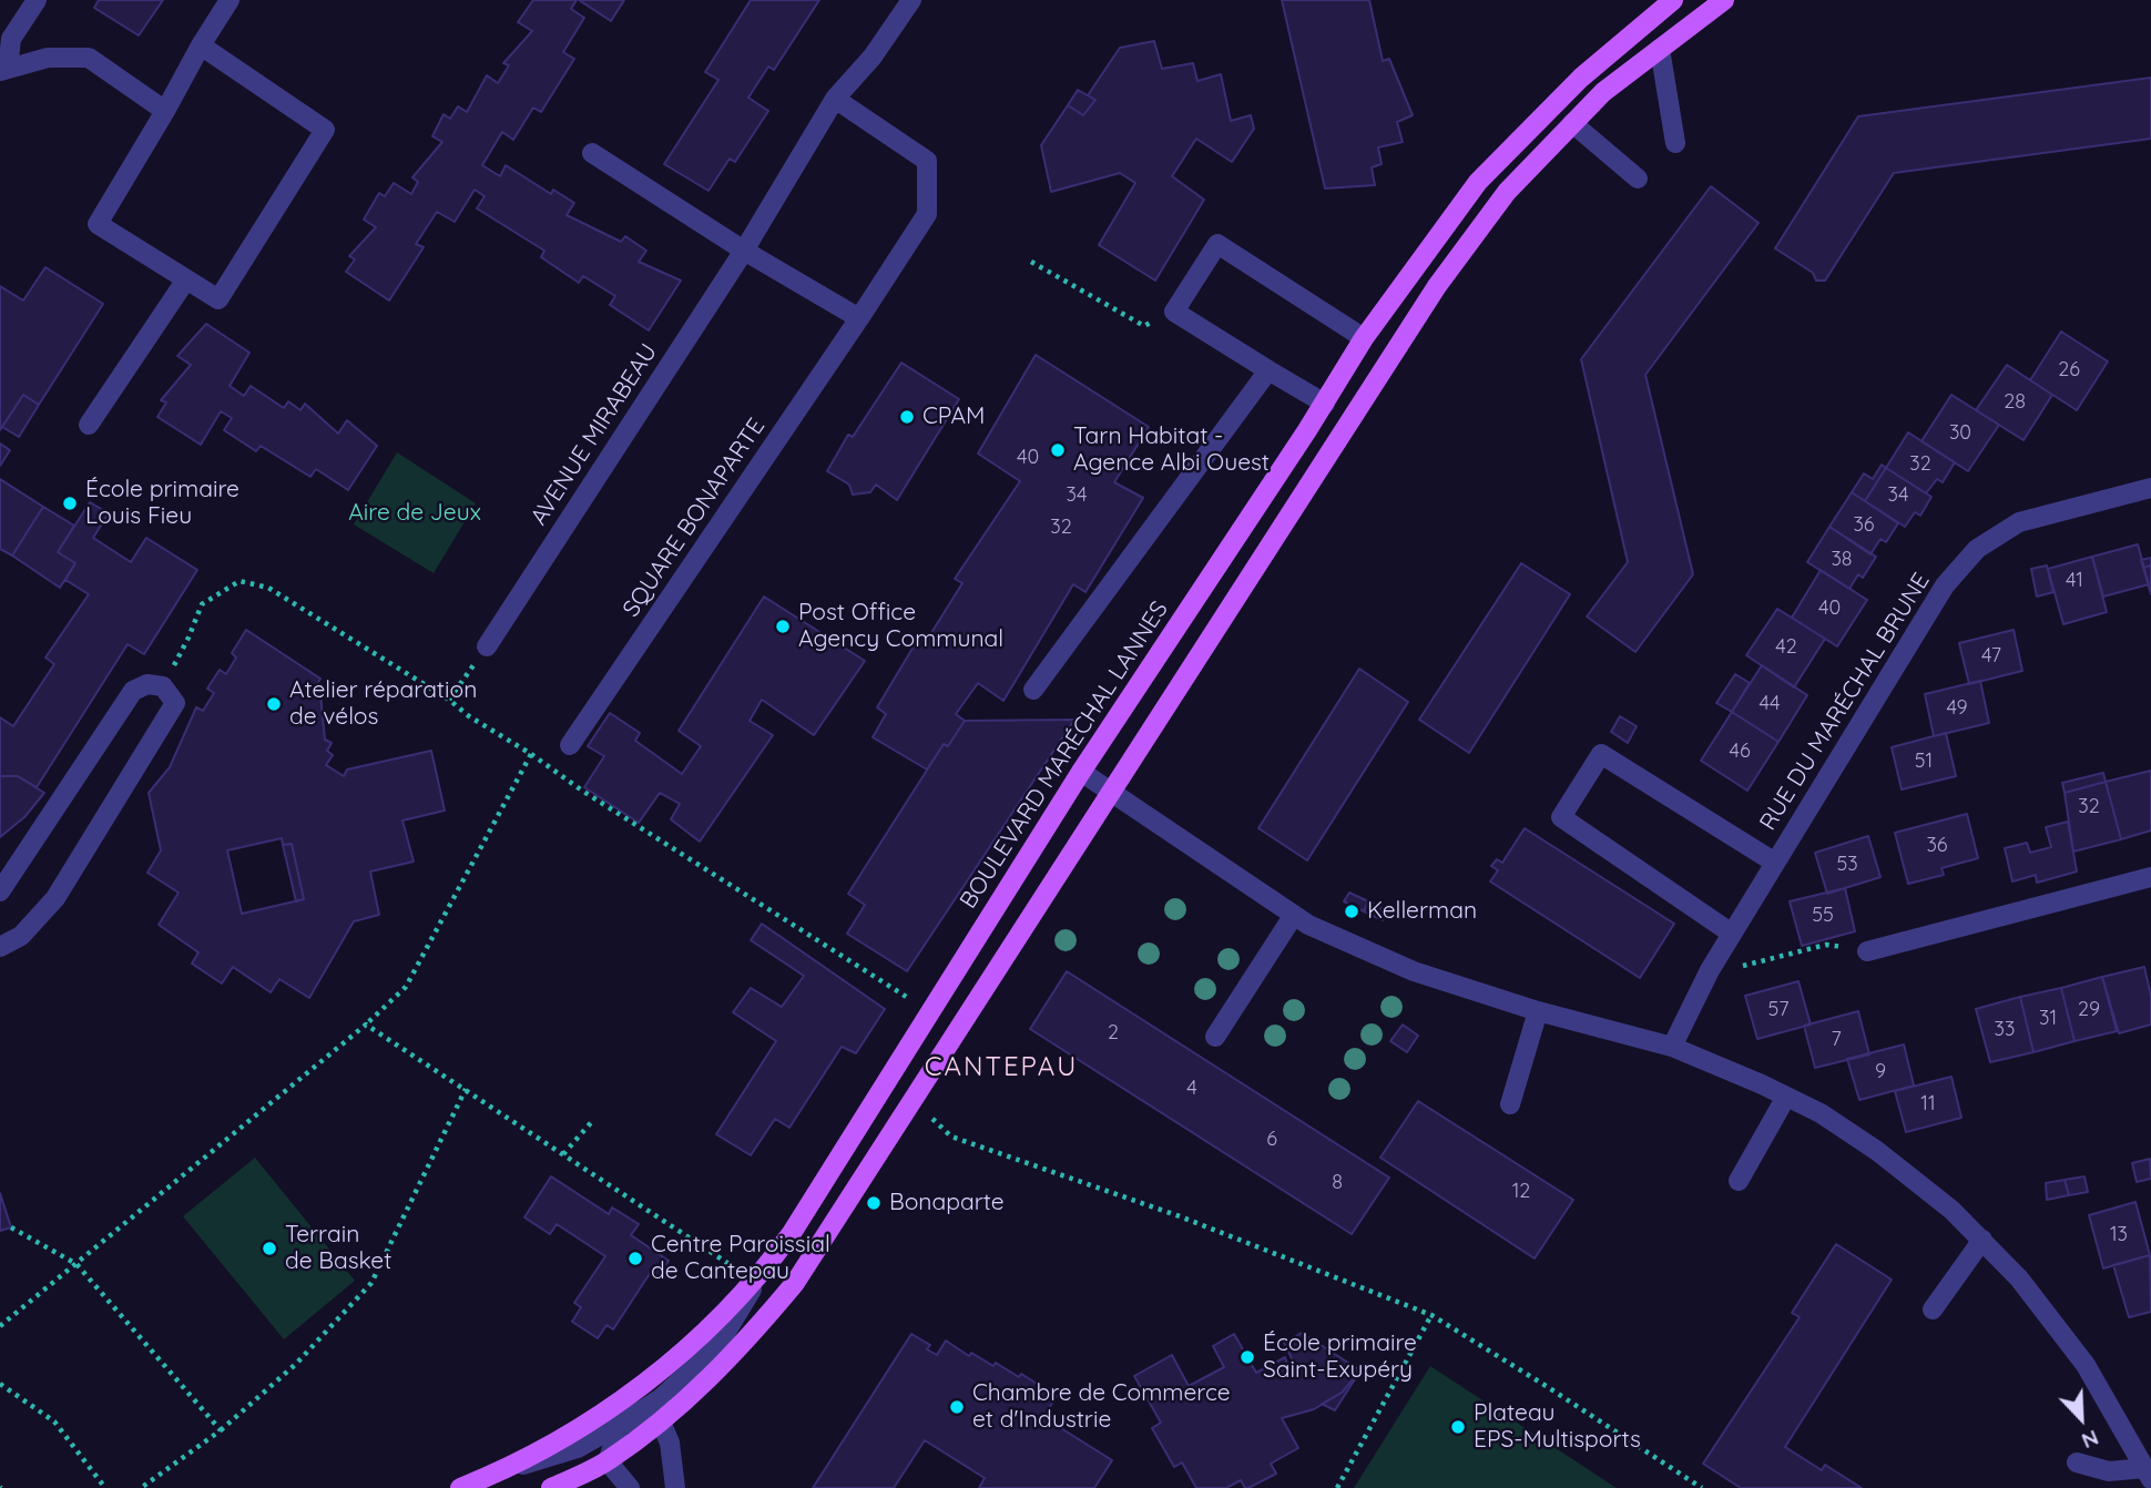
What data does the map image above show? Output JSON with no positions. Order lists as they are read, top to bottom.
{
  "streets": {
    "main road": ["BOULEVARD MARÉCHAL LANNES"],
    "street": ["AVENUE MIRABEAU", "SQUARE BONAPARTE", "RUE DU MARÉCHAL BRUNE"]
  },
  "districts": ["CANTEPAU"],
  "parks": ["Aire de Jeux"],
  "places": [
    "CPAM",
    "Tarn Habitat - Agence Albi Ouest",
    "École primaire Louis Fieu",
    "Post Office Agency Communal",
    "Atelier réparation de vélos",
    "Kellerman",
    "Bonaparte",
    "Terrain de Basket",
    "Centre Paroissial de Cantepau",
    "École primaire Saint-Exupéry",
    "Chambre de Commerce et d'Industrie",
    "Plateau EPS-Multisports"
  ],
  "house_numbers": [
    "26",
    "28",
    "30",
    "40",
    "32",
    "34",
    "34",
    "36",
    "32",
    "38",
    "41",
    "40",
    "42",
    "47",
    "44",
    "49",
    "46",
    "51",
    "32",
    "36",
    "53",
    "55",
    "57",
    "29",
    "31",
    "33",
    "2",
    "7",
    "9",
    "4",
    "11",
    "6",
    "8",
    "12",
    "13"
  ],
  "north": "bottom right"
}
